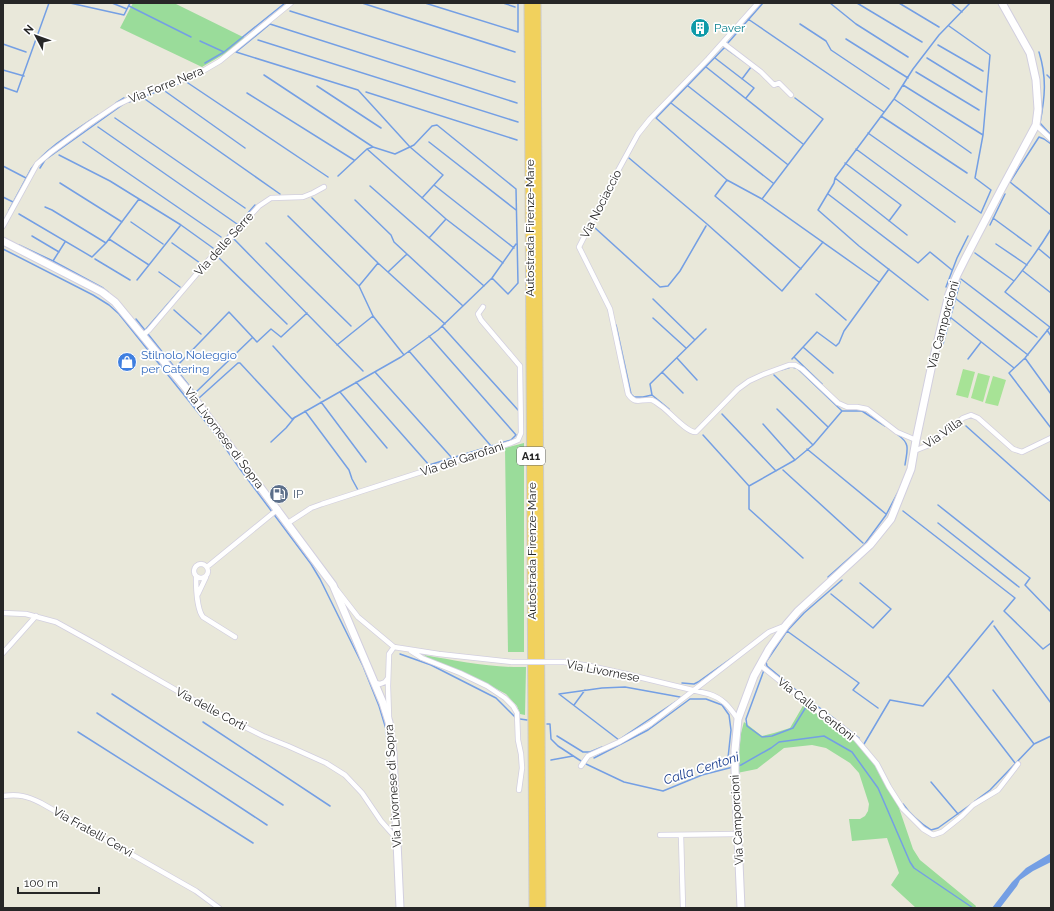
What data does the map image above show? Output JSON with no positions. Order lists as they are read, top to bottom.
{
  "streets": {
    "highway": ["Autostrada Firenze-Mare", "A11"],
    "main road": ["Via Camporcioni", "Via Livornese di Sopra"],
    "street": [
      "Via Forre Nera",
      "Via Nociaccio",
      "Via delle Serre",
      "Via Villa",
      "Via dei Garofani",
      "Via Livornese",
      "Via delle Corti",
      "Via Calla Centoni",
      "Via Fratelli Cervi"
    ]
  },
  "crossings": [
    ["Via Nociaccio", "Via Camporcioni"],
    ["Via delle Serre", "Via Livornese di Sopra"],
    ["Via Camporcioni", "Via Villa"],
    ["Via Camporcioni", "Via Livornese"],
    ["Via Camporcioni", "Via Calla Centoni"],
    ["Via Livornese di Sopra", "Via dei Garofani"],
    ["Via Livornese di Sopra", "Via Livornese"],
    ["Via Livornese di Sopra", "Via delle Corti"]
  ],
  "water": ["Calla Centoni"],
  "places": {
    "building": ["Paver"],
    "shop": ["Stilnolo Noleggio per Catering"],
    "fuel station": ["IP"]
  },
  "scale_bar": "100 m",
  "north": "top left"
}
